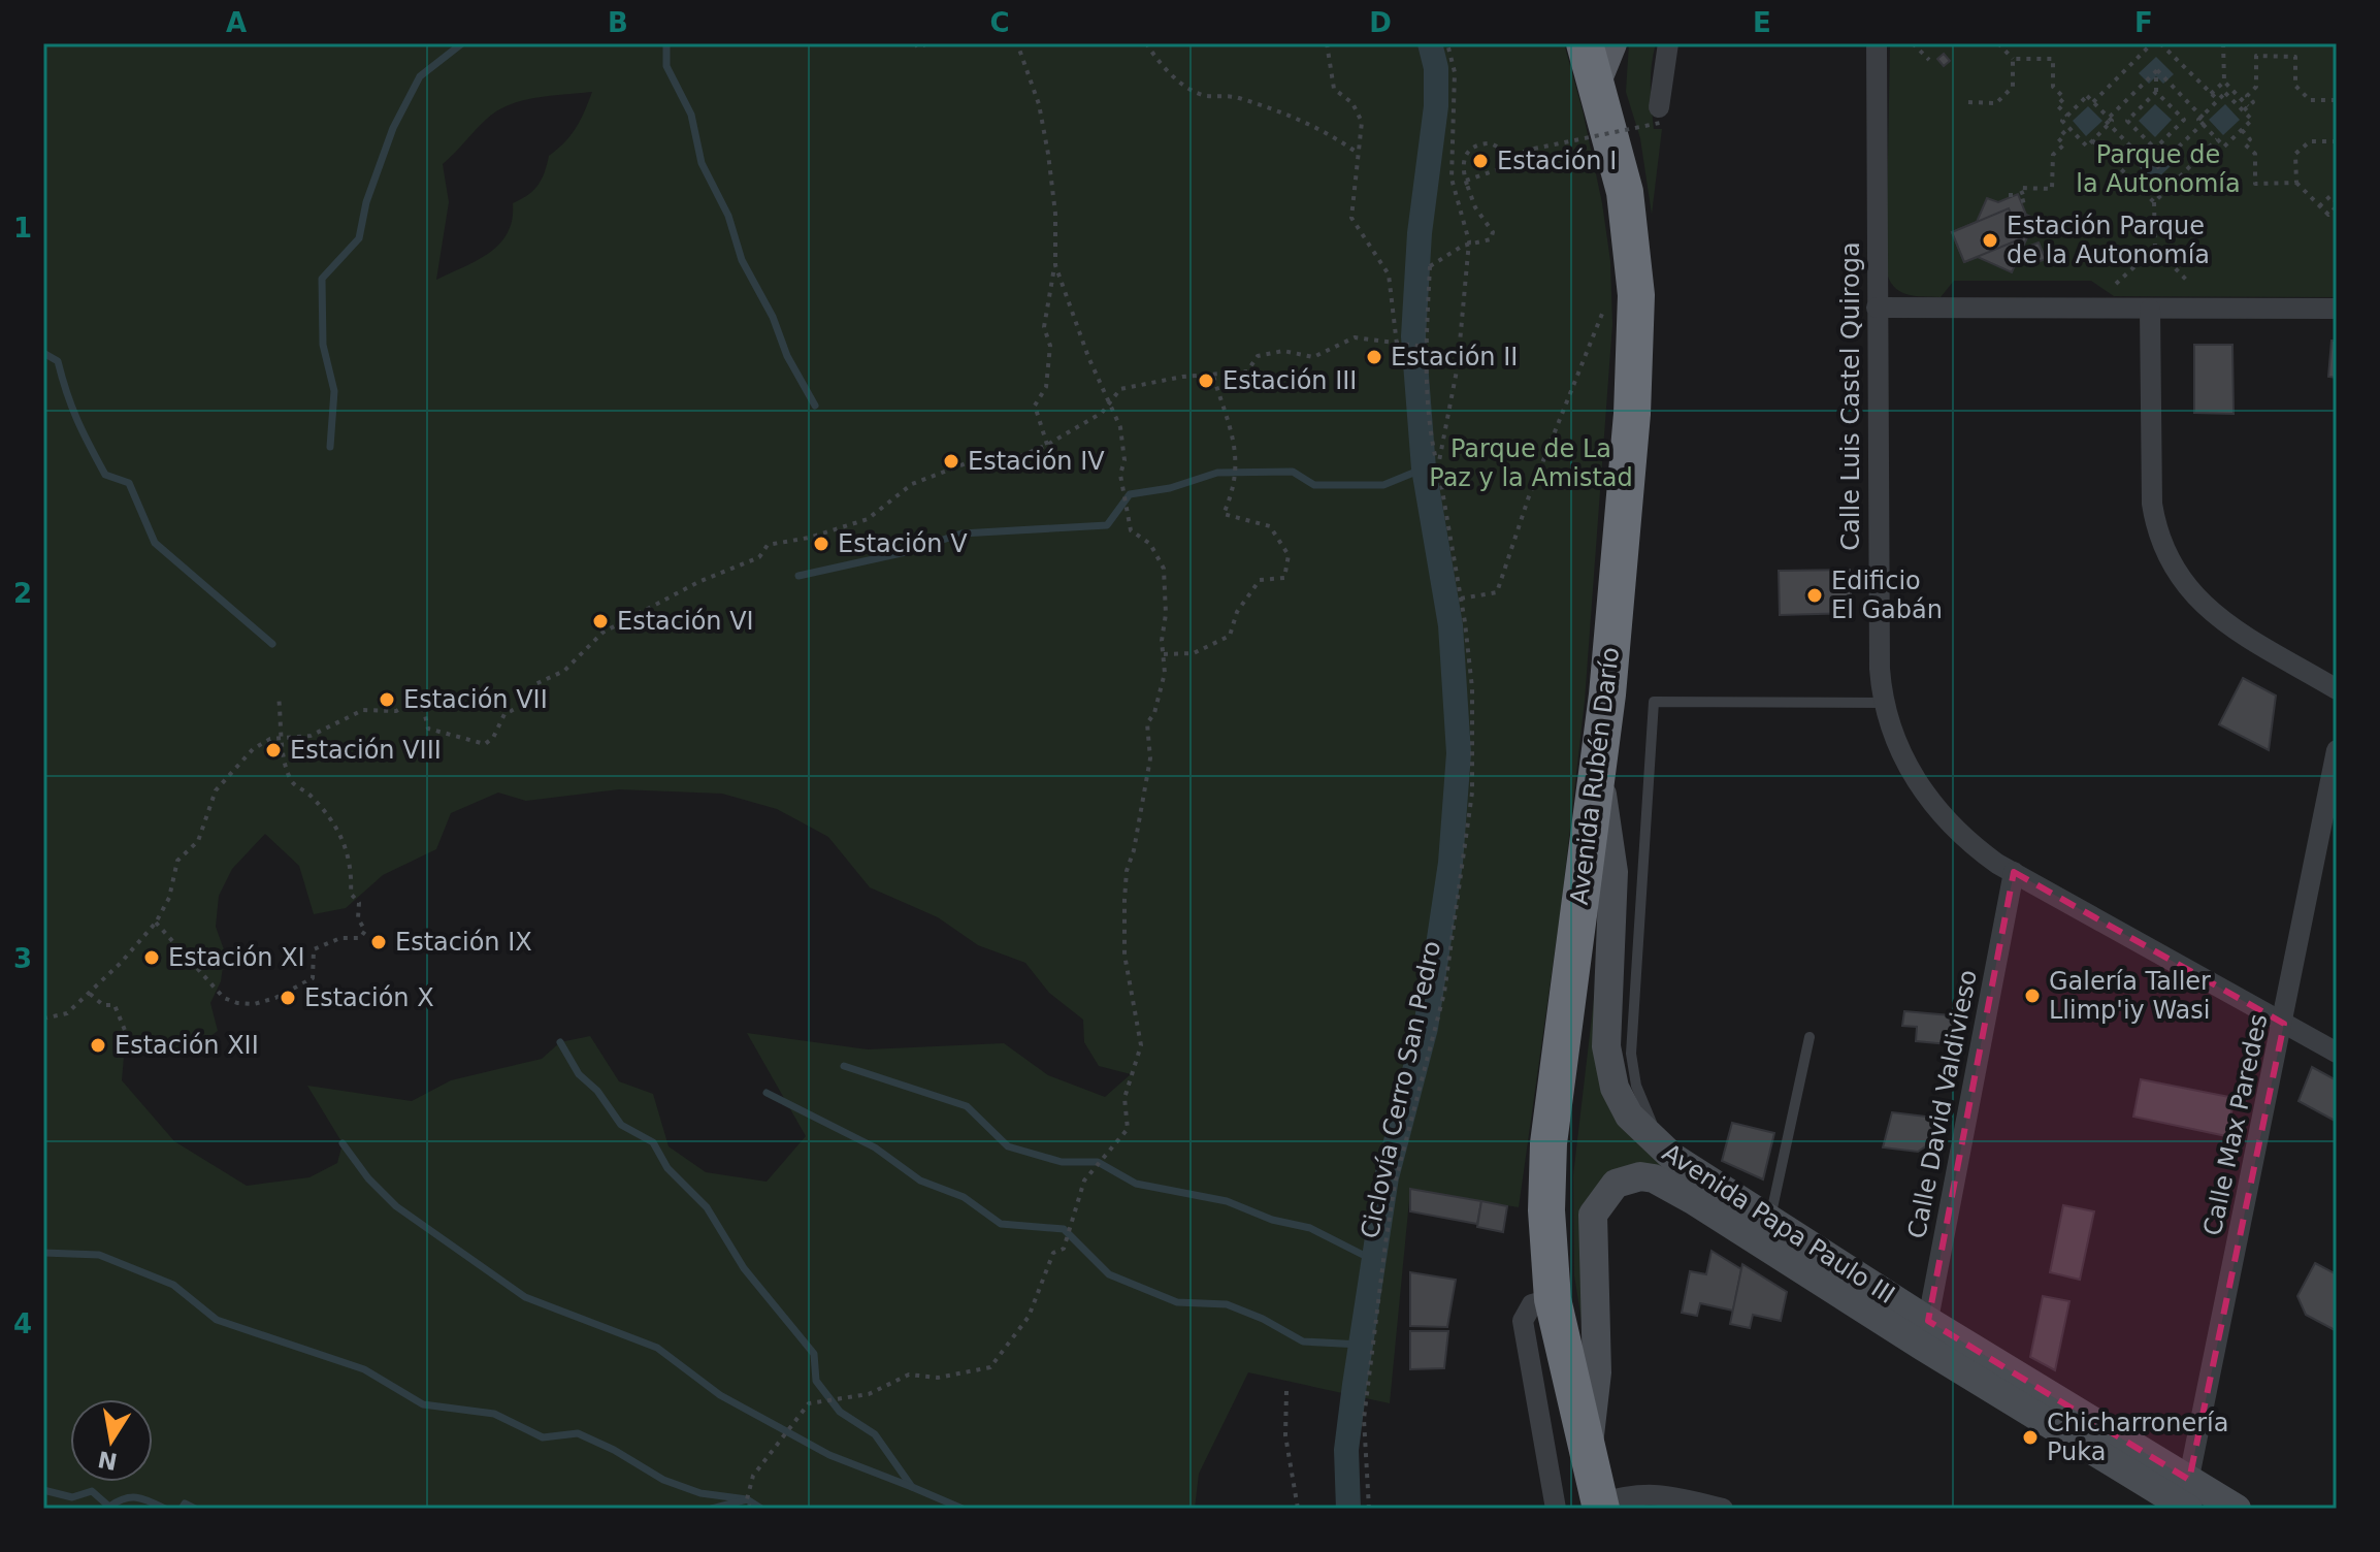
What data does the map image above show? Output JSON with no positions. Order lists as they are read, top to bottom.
{
  "streets": {
    "highway": ["Avenida Rubén Darío"],
    "main road": ["Avenida Papa Paulo III"],
    "street": ["Calle Luis Castel Quiroga", "Calle David Valdivieso", "Calle Max Paredes"],
    "path": ["Ciclovía Cerro San Pedro"]
  },
  "crossings": [
    ["Calle Luis Castel Quiroga", "Calle David Valdivieso"],
    ["Calle Luis Castel Quiroga", "Calle Max Paredes"],
    ["Avenida Rubén Darío", "Avenida Papa Paulo III"],
    ["Calle David Valdivieso", "Avenida Papa Paulo III"],
    ["Calle Max Paredes", "Avenida Papa Paulo III"]
  ],
  "parks": ["Parque de la Autonomía", "Parque de La Paz y la Amistad"],
  "places": [
    "Estación I",
    "Estación Parque de la Autonomía",
    "Estación II",
    "Estación III",
    "Estación IV",
    "Estación V",
    "Edificio El Gabán",
    "Estación VI",
    "Estación VII",
    "Estación VIII",
    "Estación IX",
    "Estación XI",
    "Galería Taller Llimp'iy Wasi",
    "Estación X",
    "Estación XII",
    "Chicharronería Puka"
  ],
  "north": "bottom",
  "grid": {
    "columns": [
      "A",
      "B",
      "C",
      "D",
      "E",
      "F"
    ],
    "rows": [
      "1",
      "2",
      "3",
      "4"
    ]
  }
}
